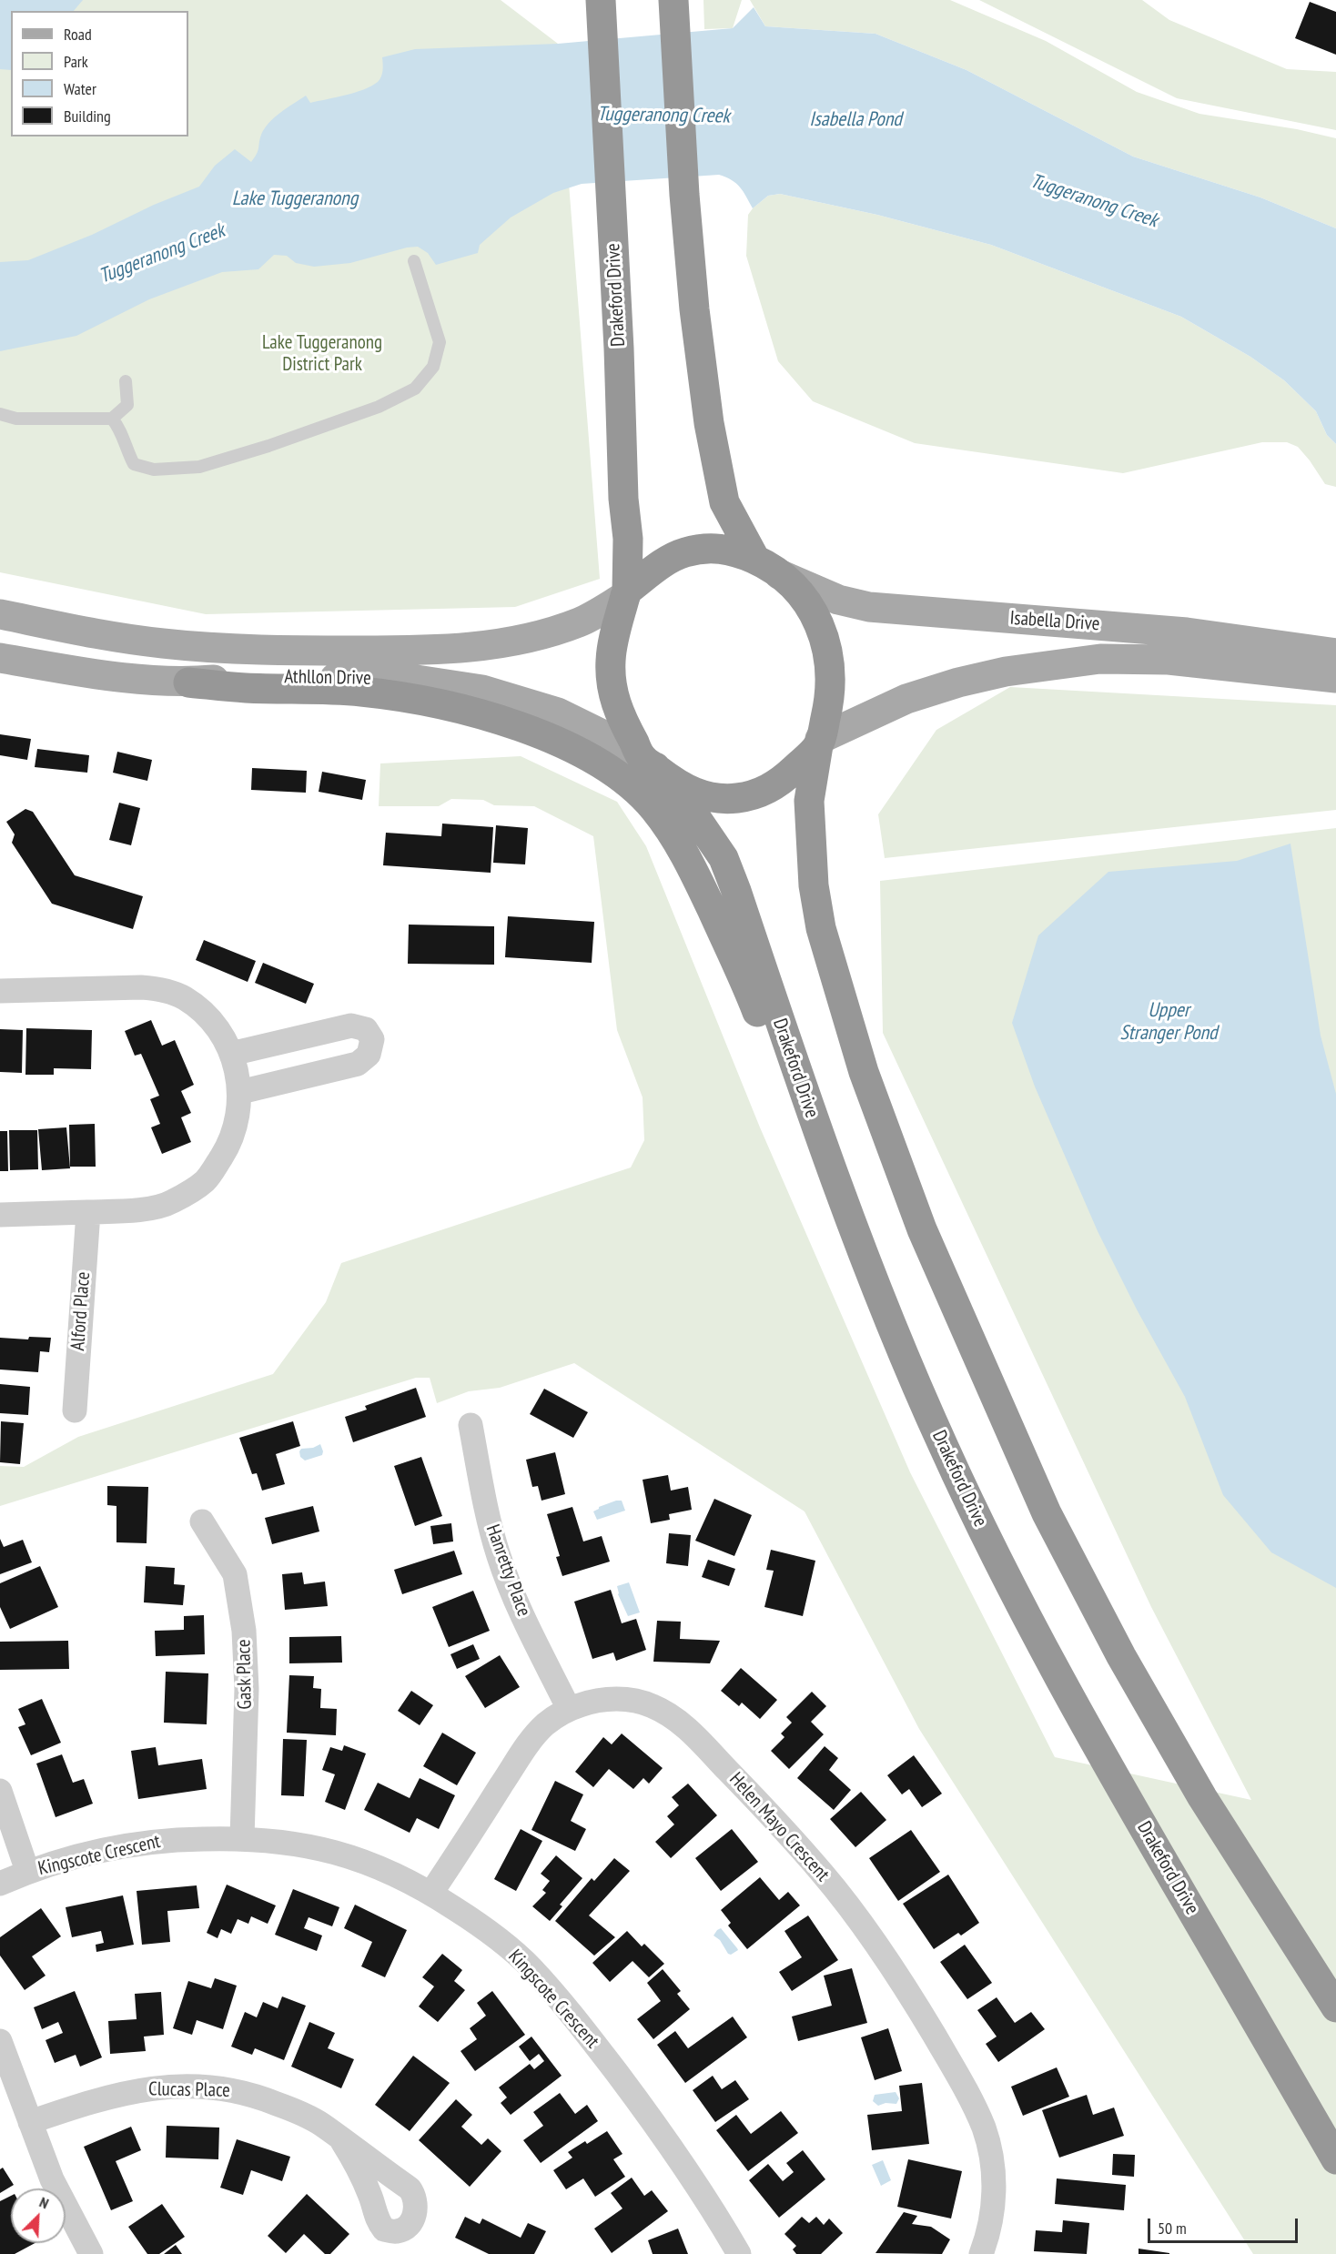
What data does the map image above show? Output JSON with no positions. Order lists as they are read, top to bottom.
{
  "streets": {
    "highway": ["Drakeford Drive"],
    "main road": ["Isabella Drive", "Athllon Drive"],
    "street": [
      "Alford Place",
      "Hanretty Place",
      "Gask Place",
      "Helen Mayo Crescent",
      "Kingscote Crescent",
      "Clucas Place"
    ]
  },
  "crossings": [
    ["Drakeford Drive", "Athllon Drive"],
    ["Hanretty Place", "Helen Mayo Crescent"],
    ["Gask Place", "Kingscote Crescent"],
    ["Helen Mayo Crescent", "Kingscote Crescent"]
  ],
  "water": [
    "Tuggeranong Creek",
    "Isabella Pond",
    "Lake Tuggeranong",
    "Upper Stranger Pond"
  ],
  "parks": ["Lake Tuggeranong District Park"],
  "legend": [
    "Road",
    "Park",
    "Water",
    "Building"
  ],
  "scale_bar": "50 m",
  "north": "top right"
}
